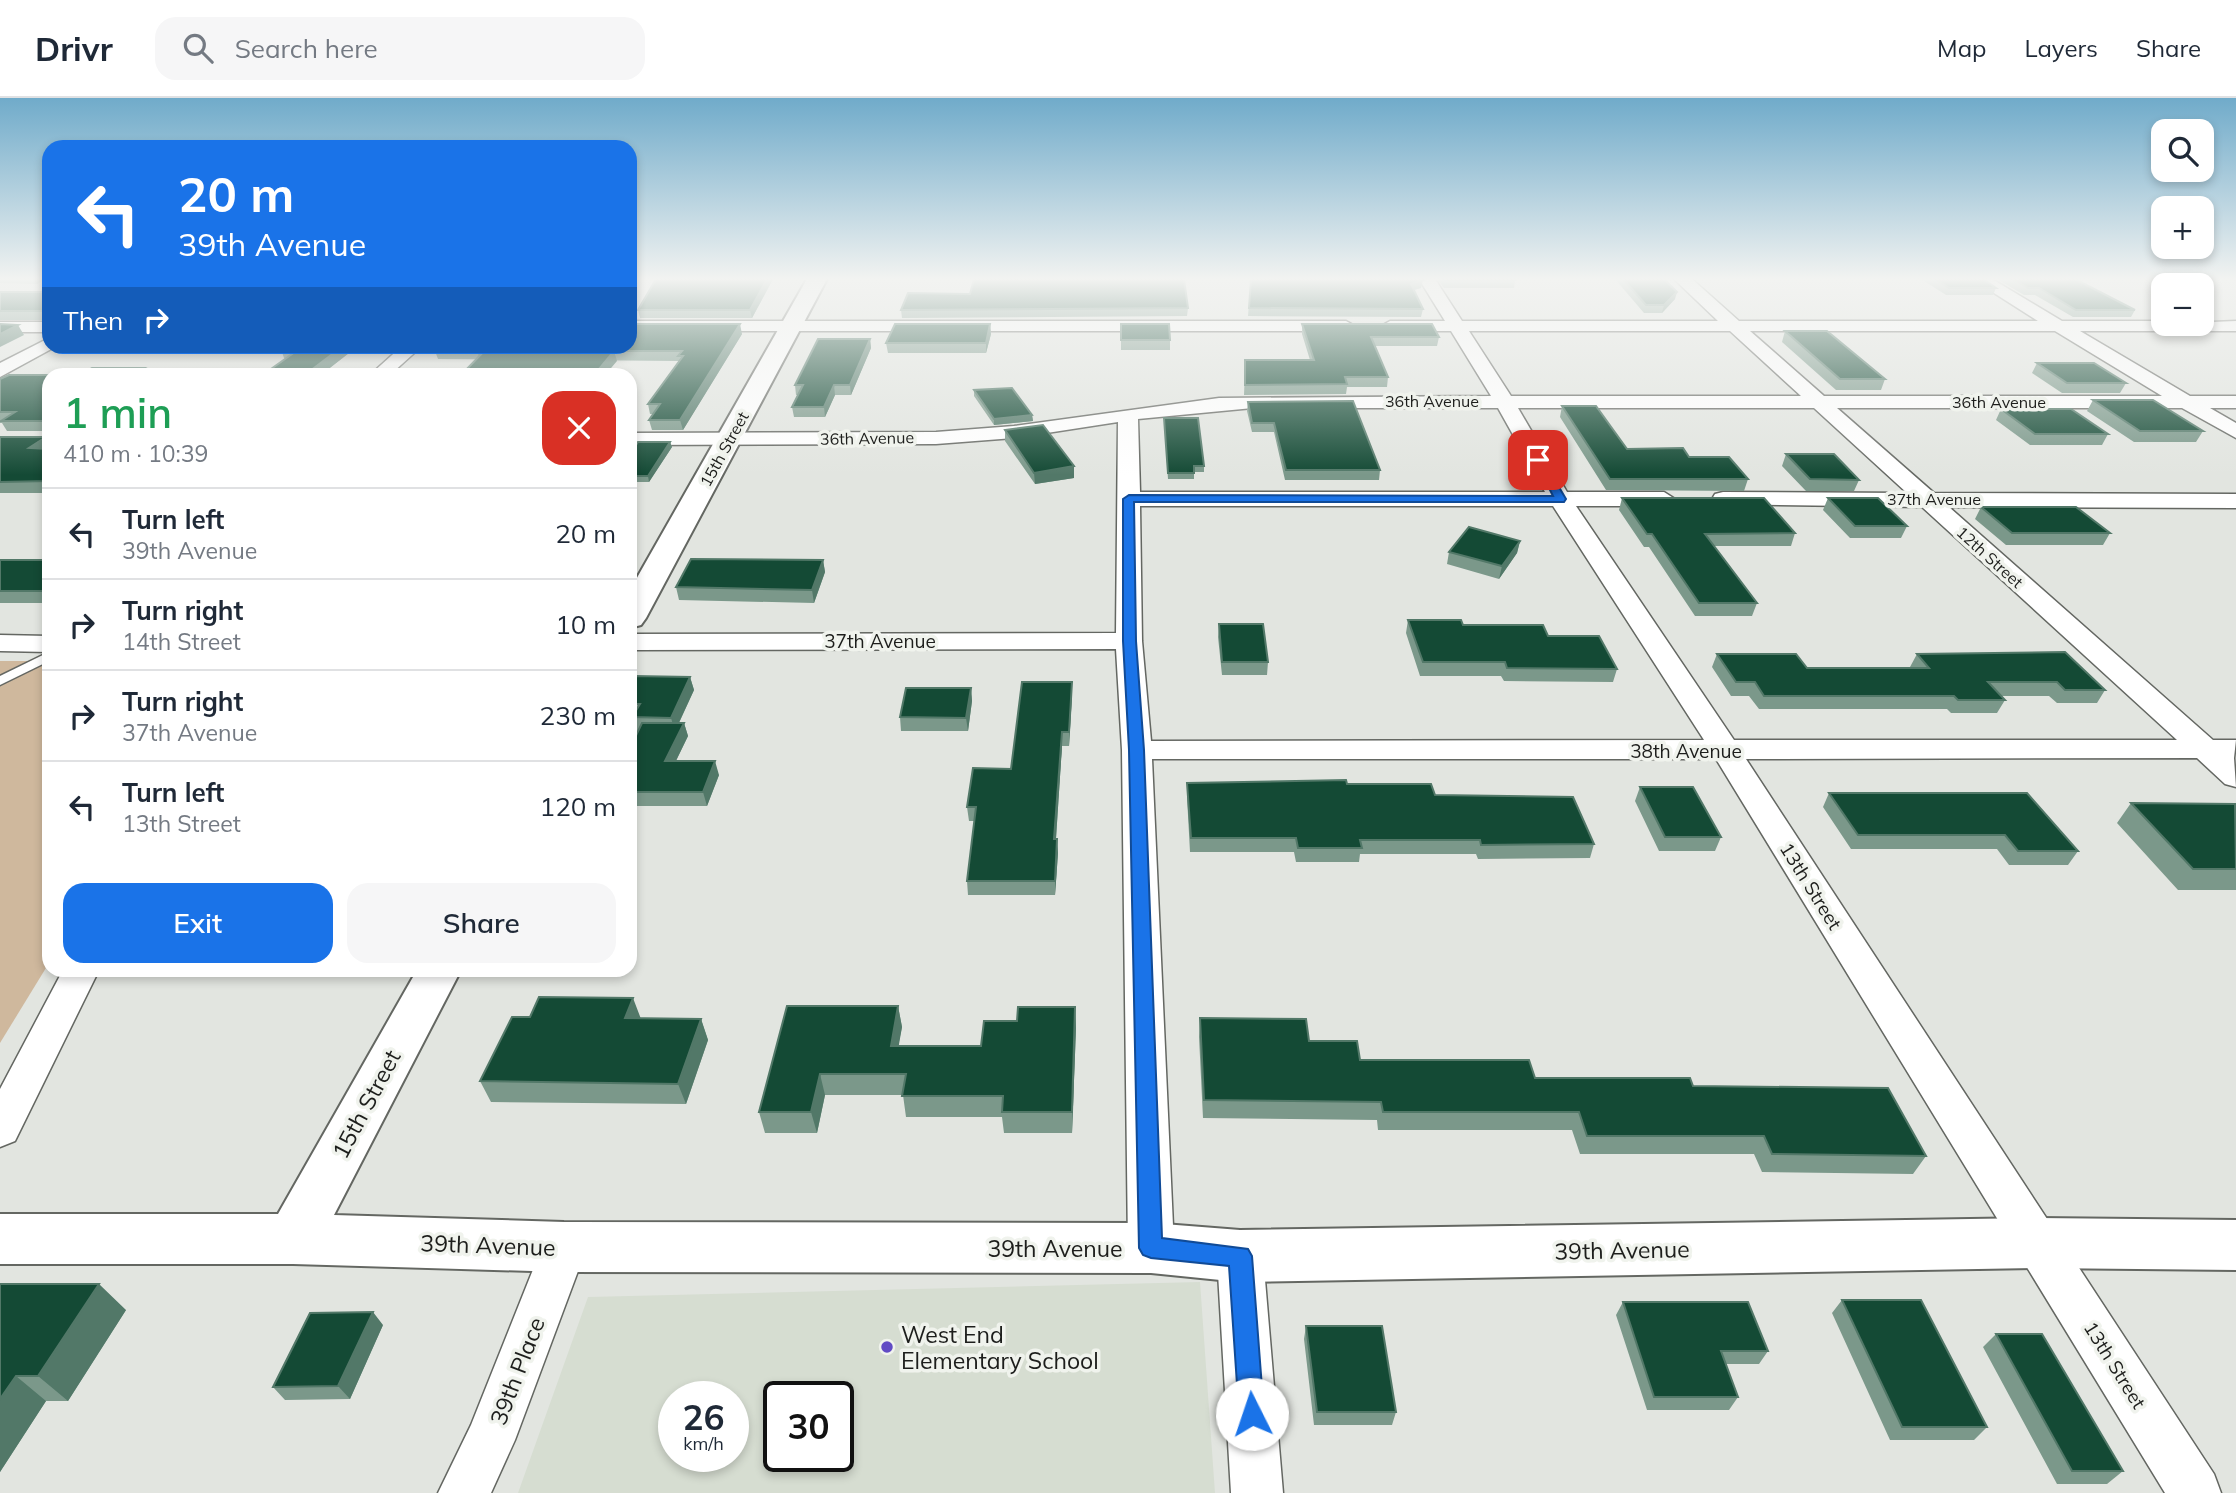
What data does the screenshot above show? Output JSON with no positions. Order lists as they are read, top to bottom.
{
  "streets": {
    "street": [
      "36th Avenue",
      "15th Street",
      "37th Avenue",
      "12th Street",
      "38th Avenue",
      "13th Street",
      "39th Avenue",
      "39th Place"
    ]
  },
  "crossings": [
    ["36th Avenue", "15th Street"],
    ["36th Avenue", "12th Street"],
    ["36th Avenue", "13th Street"],
    ["15th Street", "39th Avenue"],
    ["37th Avenue", "12th Street"],
    ["37th Avenue", "13th Street"],
    ["12th Street", "38th Avenue"],
    ["38th Avenue", "13th Street"],
    ["13th Street", "39th Avenue"],
    ["39th Avenue", "39th Place"]
  ],
  "places": ["West End Elementary School"],
  "page": {
    "header": "Drivr",
    "search": "Search here",
    "nav": ["Map", "Layers", "Share"],
    "map_buttons": ["+", "−"],
    "turn": ["20 m", "39th Avenue"],
    "then": "Then",
    "heading": ["1 min", "410 m · 10:39"],
    "list": [
      {
        "name": "Turn left",
        "note": "39th Avenue",
        "value": "20 m"
      },
      {
        "name": "Turn right",
        "note": "14th Street",
        "value": "10 m"
      },
      {
        "name": "Turn right",
        "note": "37th Avenue",
        "value": "230 m"
      },
      {
        "name": "Turn left",
        "note": "13th Street",
        "value": "120 m"
      }
    ],
    "buttons": ["Exit", "Share"],
    "speed": "26 km/h",
    "limit": "30"
  }
}
